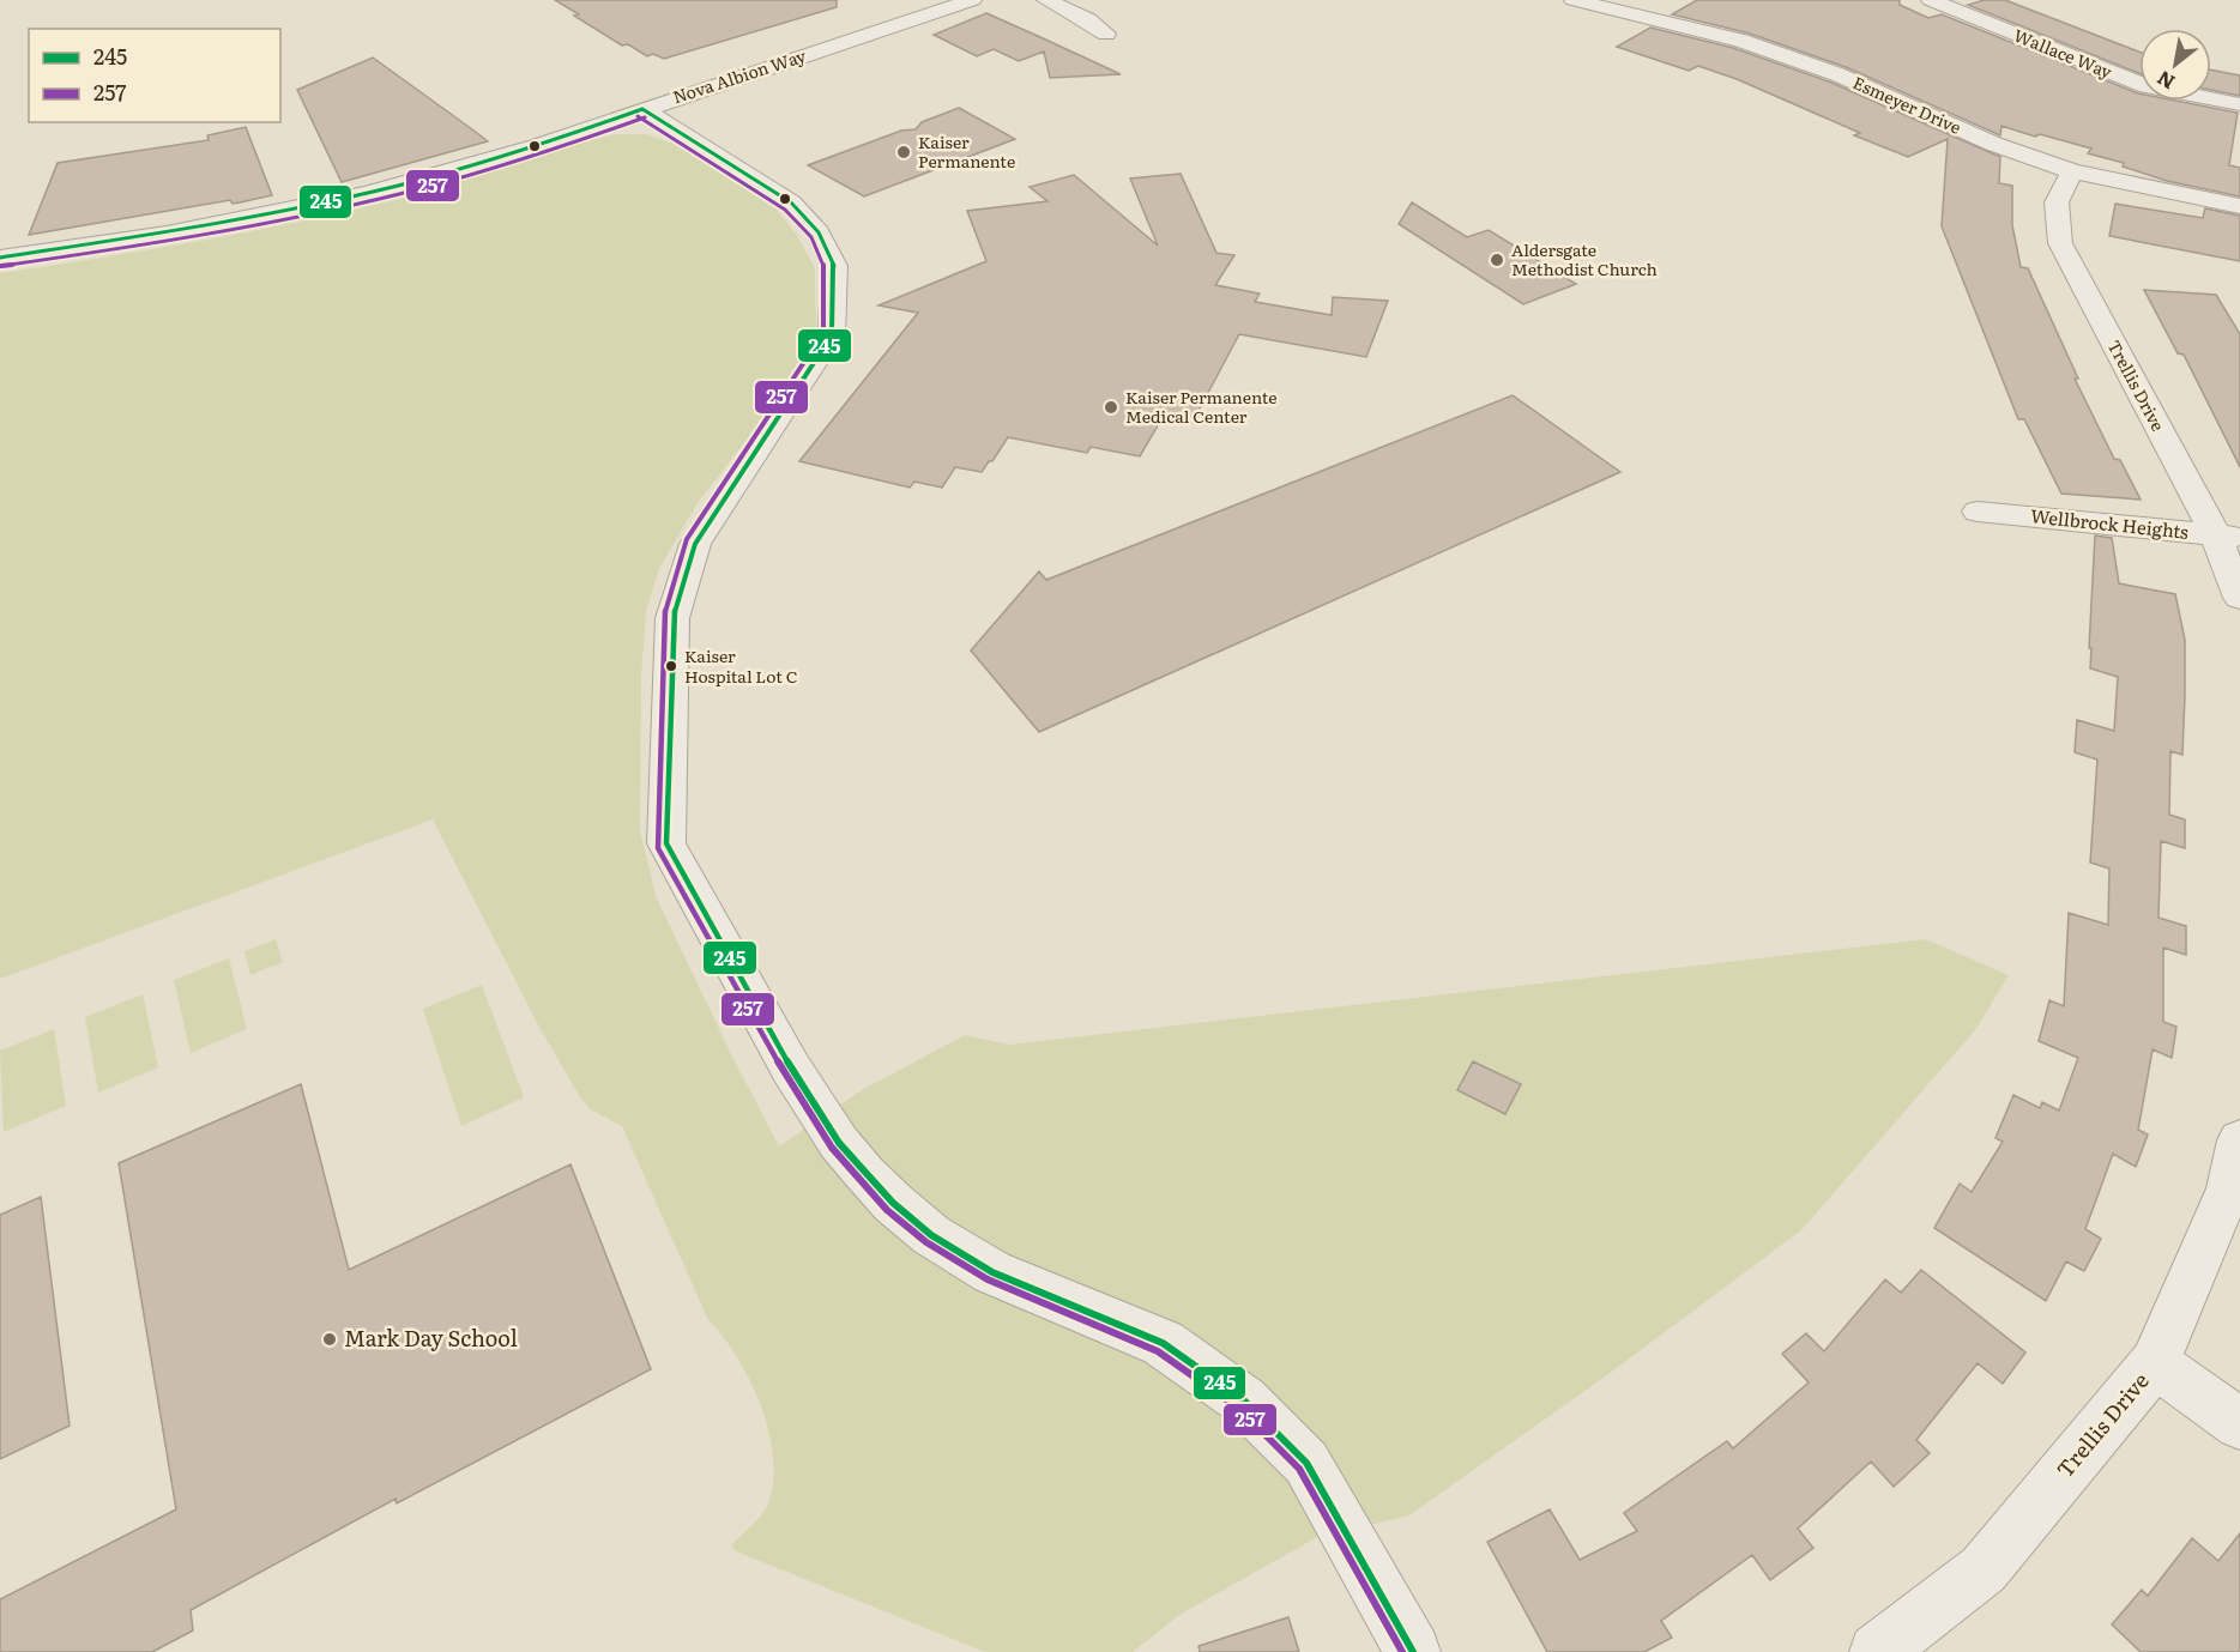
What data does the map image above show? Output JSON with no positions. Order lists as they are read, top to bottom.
{
  "streets": {
    "street": [
      "Wallace Way",
      "Nova Albion Way",
      "Esmeyer Drive",
      "Trellis Drive",
      "Wellbrock Heights"
    ]
  },
  "crossings": [
    ["Esmeyer Drive", "Trellis Drive"],
    ["Trellis Drive", "Wellbrock Heights"]
  ],
  "places": [
    "Kaiser Permanente",
    "Aldersgate Methodist Church",
    "Kaiser Permanente Medical Center",
    "Kaiser Hospital Lot C",
    "Mark Day School"
  ],
  "lines": ["transit line 245", "transit line 257"],
  "legend": ["245", "257"],
  "north": "bottom left"
}
